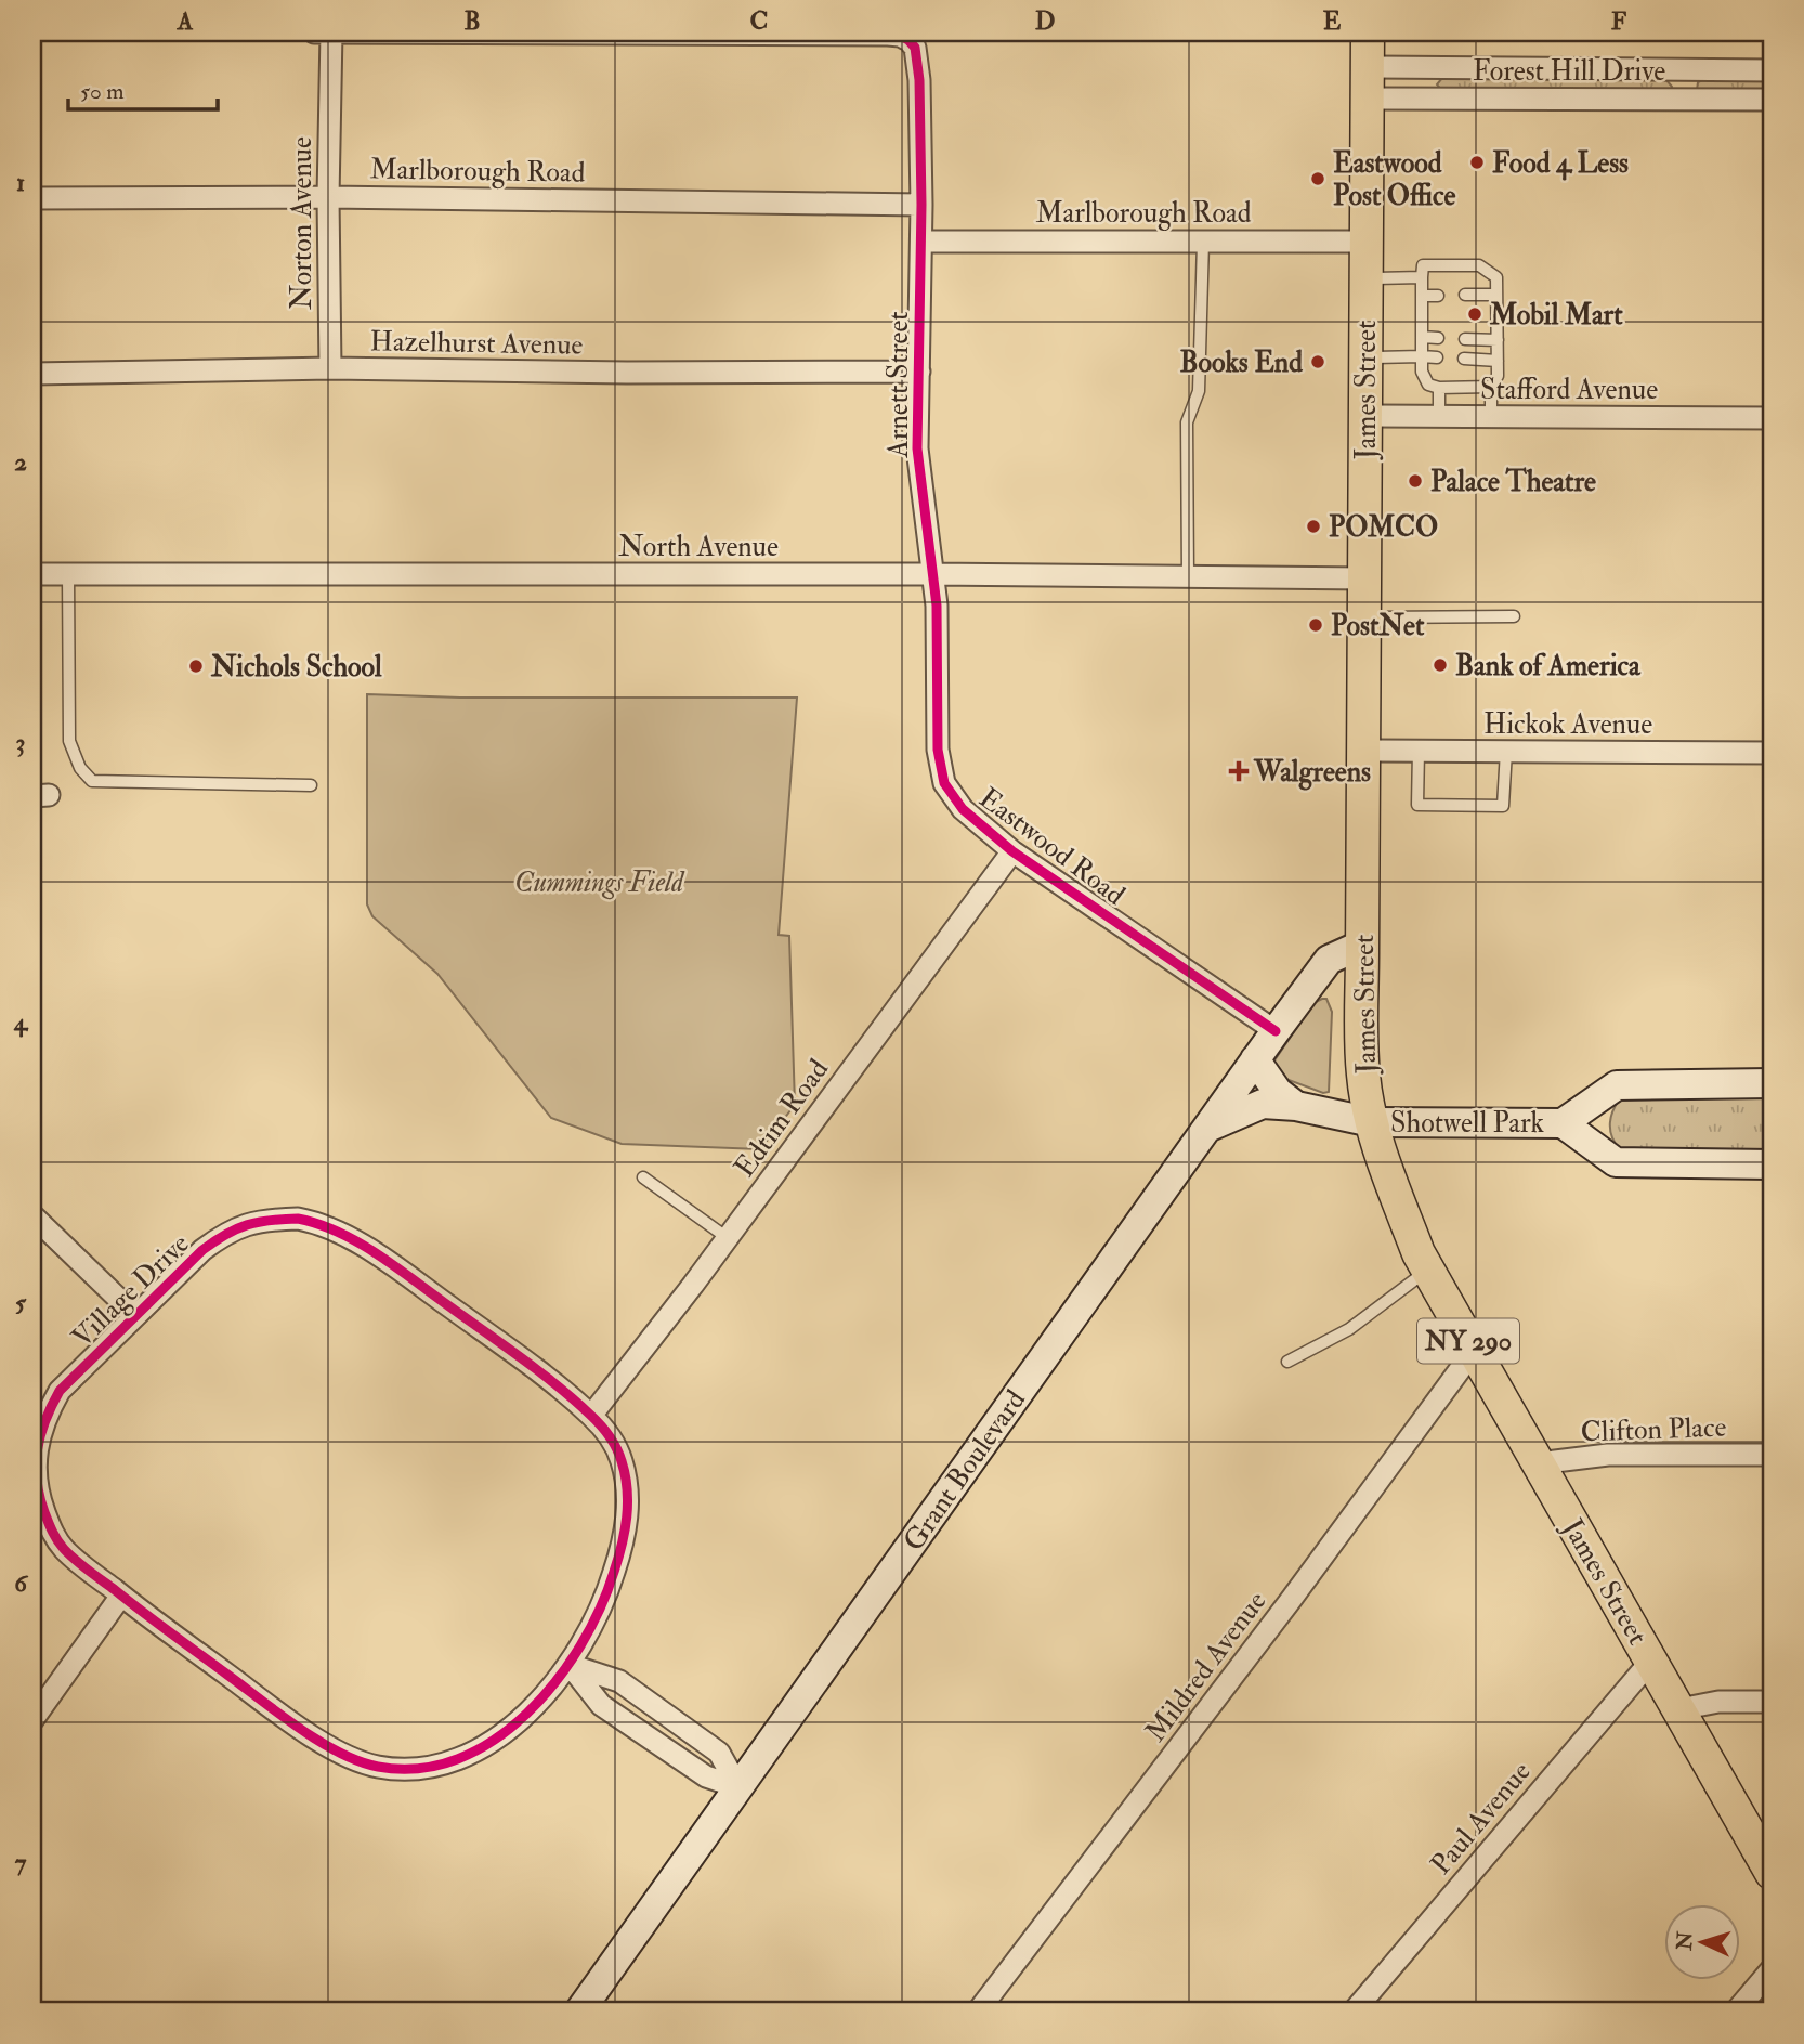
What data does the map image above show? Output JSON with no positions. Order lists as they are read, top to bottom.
{
  "streets": {
    "main road": ["James Street", "NY 290"],
    "street": [
      "Forest Hill Drive",
      "Marlborough Road",
      "Norton Avenue",
      "Hazelhurst Avenue",
      "Arnett Street",
      "Stafford Avenue",
      "North Avenue",
      "Hickok Avenue",
      "Eastwood Road",
      "Edtim Road",
      "Shotwell Park",
      "Village Drive",
      "Clifton Place",
      "Grant Boulevard",
      "Mildred Avenue",
      "Paul Avenue"
    ]
  },
  "crossings": [
    ["Forest Hill Drive", "James Street"],
    ["Marlborough Road", "Norton Avenue"],
    ["Marlborough Road", "Arnett Street"],
    ["Marlborough Road", "James Street"],
    ["Norton Avenue", "Hazelhurst Avenue"],
    ["Hazelhurst Avenue", "Arnett Street"],
    ["Arnett Street", "North Avenue"],
    ["Arnett Street", "Eastwood Road"],
    ["Stafford Avenue", "James Street"],
    ["James Street", "North Avenue"],
    ["James Street", "Hickok Avenue"],
    ["James Street", "Shotwell Park"],
    ["James Street", "Clifton Place"],
    ["James Street", "Grant Boulevard"],
    ["James Street", "Mildred Avenue"],
    ["James Street", "Paul Avenue"],
    ["North Avenue", "Eastwood Road"],
    ["Eastwood Road", "Edtim Road"],
    ["Eastwood Road", "Grant Boulevard"],
    ["Edtim Road", "Village Drive"],
    ["Shotwell Park", "Grant Boulevard"]
  ],
  "parks": ["Cummings Field"],
  "places": {
    "other": [
      "Food 4 Less",
      "Eastwood Post Office",
      "Mobil Mart",
      "Books End",
      "Palace Theatre",
      "POMCO",
      "PostNet",
      "Bank of America",
      "Nichols School"
    ],
    "health": ["Walgreens"]
  },
  "scale_bar": "50 m",
  "north": "left",
  "grid": {
    "columns": [
      "A",
      "B",
      "C",
      "D",
      "E",
      "F"
    ],
    "rows": [
      "1",
      "2",
      "3",
      "4",
      "5",
      "6",
      "7"
    ]
  }
}
